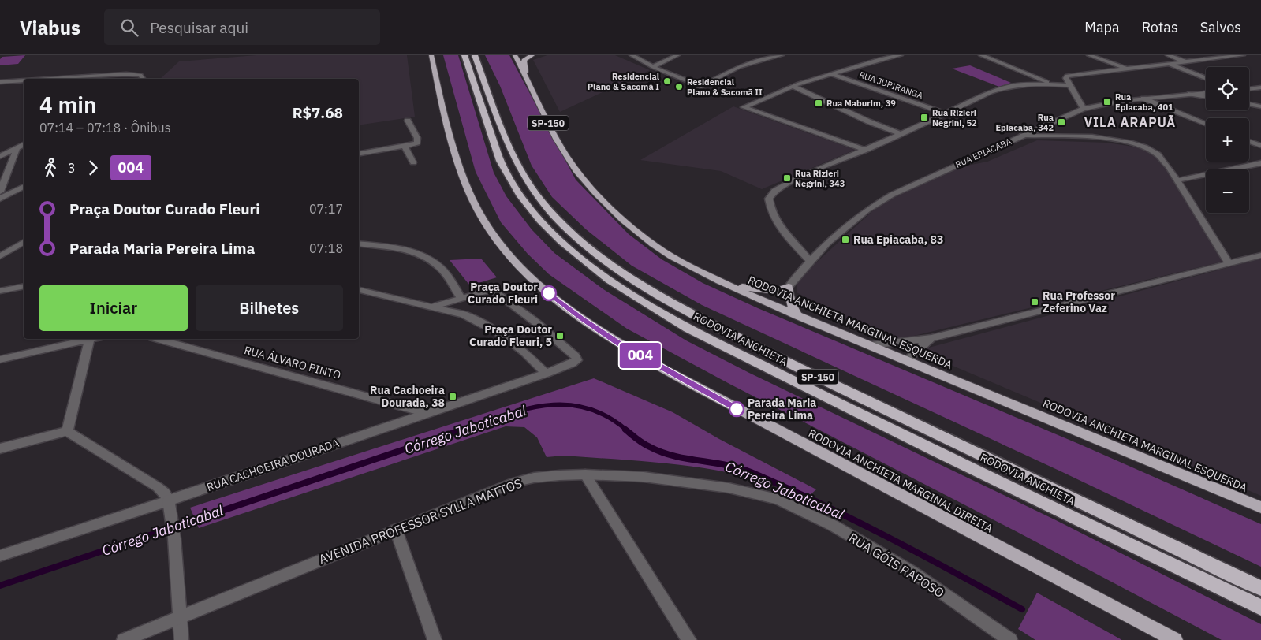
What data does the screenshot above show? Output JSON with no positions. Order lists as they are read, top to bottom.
{
  "streets": {
    "highway": [
      "SP-150",
      "RODOVIA ANCHIETA MARGINAL ESQUERDA",
      "RODOVIA ANCHIETA",
      "RODOVIA ANCHIETA MARGINAL DIREITA"
    ],
    "street": [
      "RUA JUPIRANGA",
      "RUA EPIACABA",
      "RUA ÁLVARO PINTO",
      "RUA CACHOEIRA DOURADA",
      "AVENIDA PROFESSOR SYLLA MATTOS",
      "RUA GÓIS RAPOSO"
    ]
  },
  "crossings": [
    ["RUA ÁLVARO PINTO", "RUA CACHOEIRA DOURADA"],
    ["AVENIDA PROFESSOR SYLLA MATTOS", "RUA GÓIS RAPOSO"]
  ],
  "districts": ["VILA ARAPUÃ"],
  "water": ["Córrego Jaboticabal"],
  "places": {
    "other": [
      "Residencial Plano & Sacomã I",
      "Residencial Plano & Sacomã II",
      "Praça Doutor Curado Fleuri",
      "Parada Maria Pereira Lima"
    ],
    "transit": [
      "Rua Epiacaba, 401",
      "Rua Maburim, 39",
      "Rua Rizieri Negrini, 52",
      "Rua Epiacaba, 342",
      "Rua Rizieri Negrini, 343",
      "Rua Epiacaba, 83",
      "Rua Professor Zeferino Vaz",
      "Praça Doutor Curado Fleuri, 5",
      "Rua Cachoeira Dourada, 38"
    ]
  },
  "lines": ["bus line 004"],
  "page": {
    "header": "Viabus",
    "search": "Pesquisar aqui",
    "nav": ["Mapa", "Rotas", "Salvos"],
    "on_map": "004",
    "map_buttons": ["+", "−"],
    "heading": ["4 min", "07:14 – 07:18 · Ônibus", "R$7.68"],
    "legs": ["3", "004"],
    "list": [
      {
        "name": "Praça Doutor Curado Fleuri",
        "value": "07:17"
      },
      {
        "name": "Parada Maria Pereira Lima",
        "value": "07:18"
      }
    ],
    "buttons": ["Iniciar", "Bilhetes"]
  }
}
